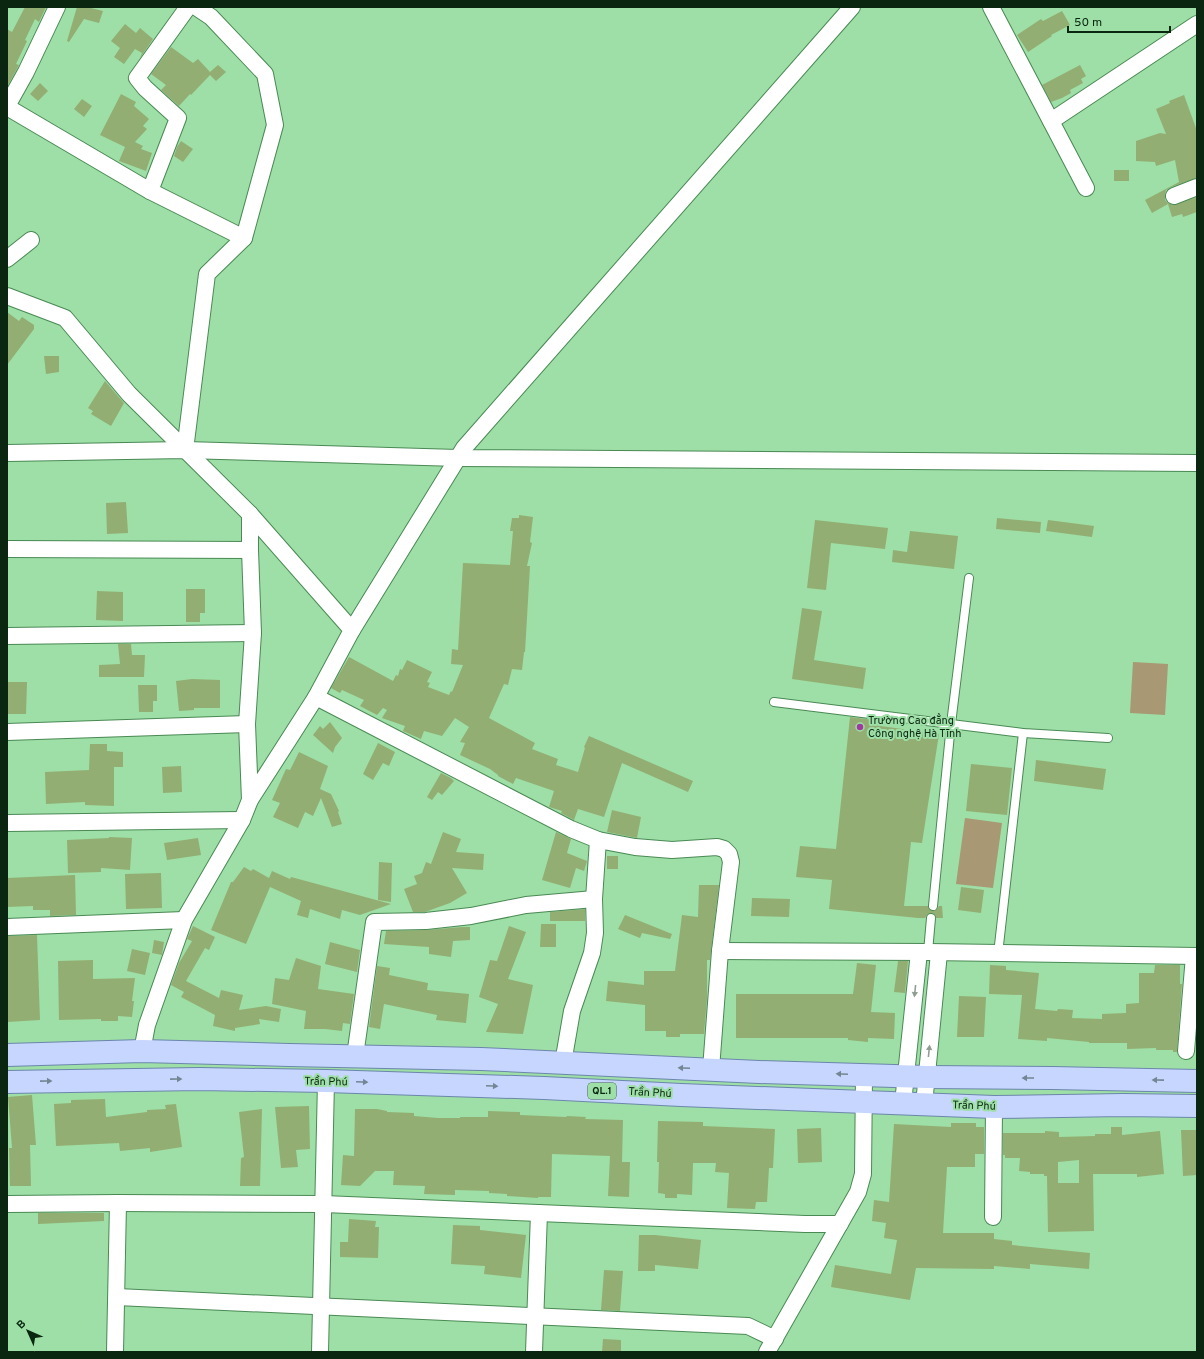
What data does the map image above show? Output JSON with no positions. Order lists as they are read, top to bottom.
{
  "streets": {
    "main road": ["Trần Phú", "QL.1"]
  },
  "places": ["Trường Cao đẳng Công nghệ Hà Tĩnh"],
  "scale_bar": "50 m",
  "north": "top left"
}
